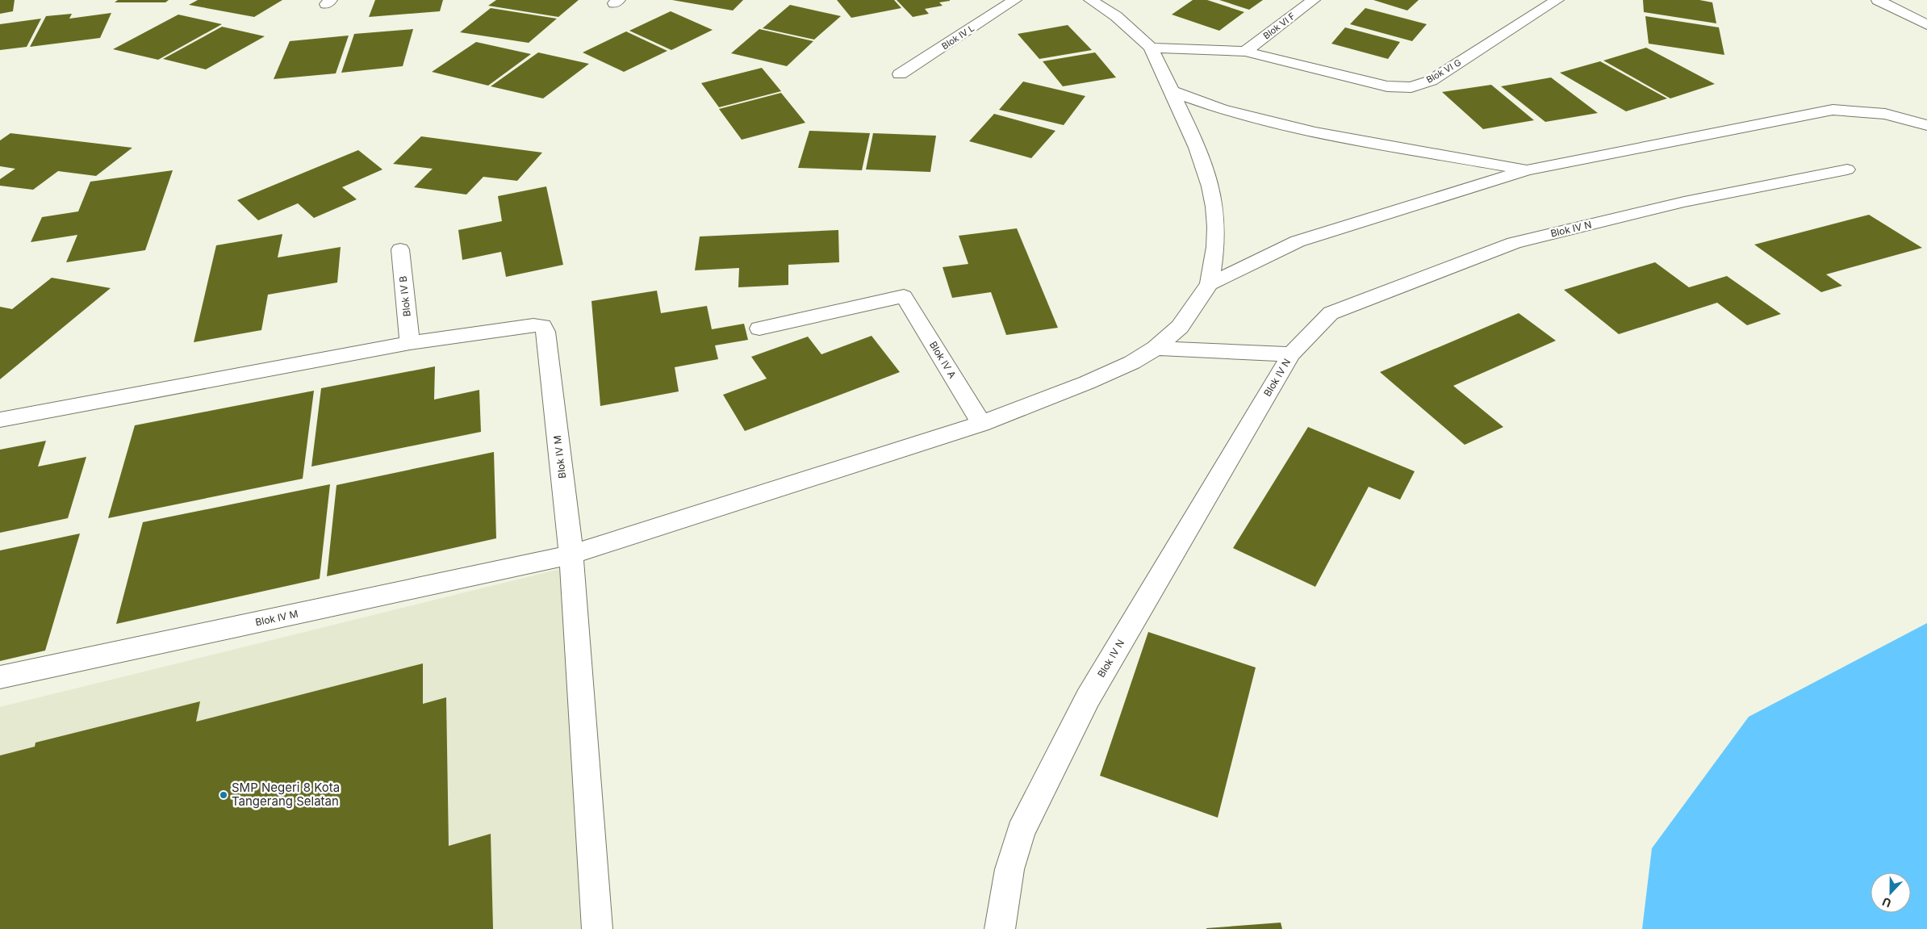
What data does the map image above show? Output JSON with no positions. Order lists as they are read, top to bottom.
{
  "streets": {
    "street": [
      "Blok VI F",
      "Blok IV L",
      "Blok VI G",
      "Blok IV N",
      "Blok IV B",
      "Blok IV A",
      "Blok IV M"
    ]
  },
  "crossings": [
    ["Blok VI F", "Blok VI G"],
    ["Blok IV B", "Blok IV M"]
  ],
  "places": ["SMP Negeri 8 Kota Tangerang Selatan"],
  "north": "bottom"
}
